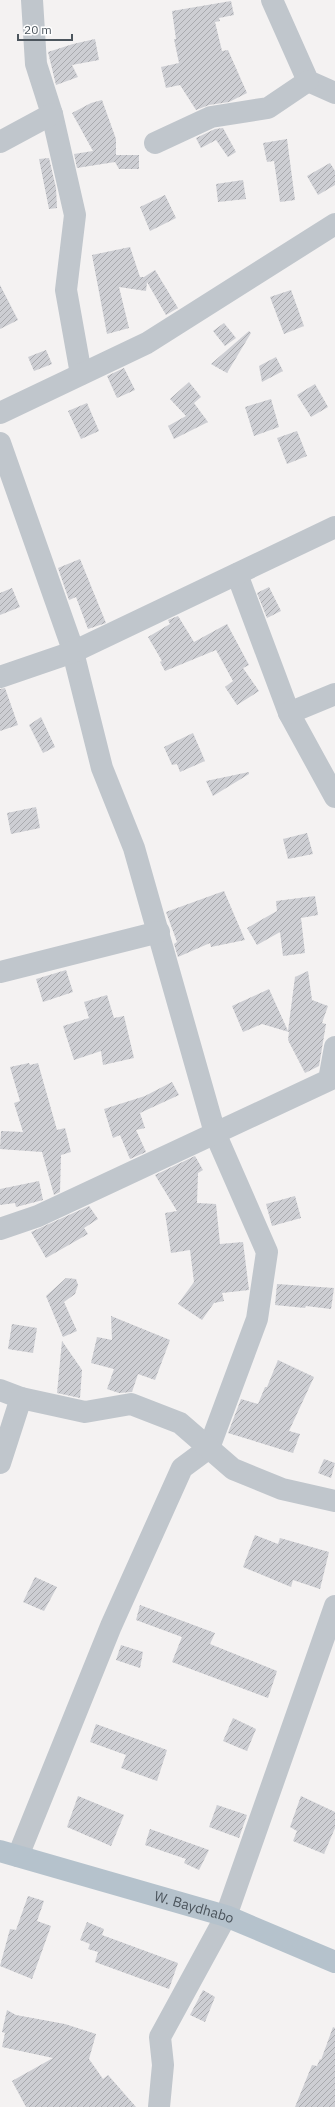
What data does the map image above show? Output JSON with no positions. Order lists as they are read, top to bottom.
{
  "streets": {
    "main road": ["W. Baydhabo"]
  },
  "scale_bar": "20 m"
}
